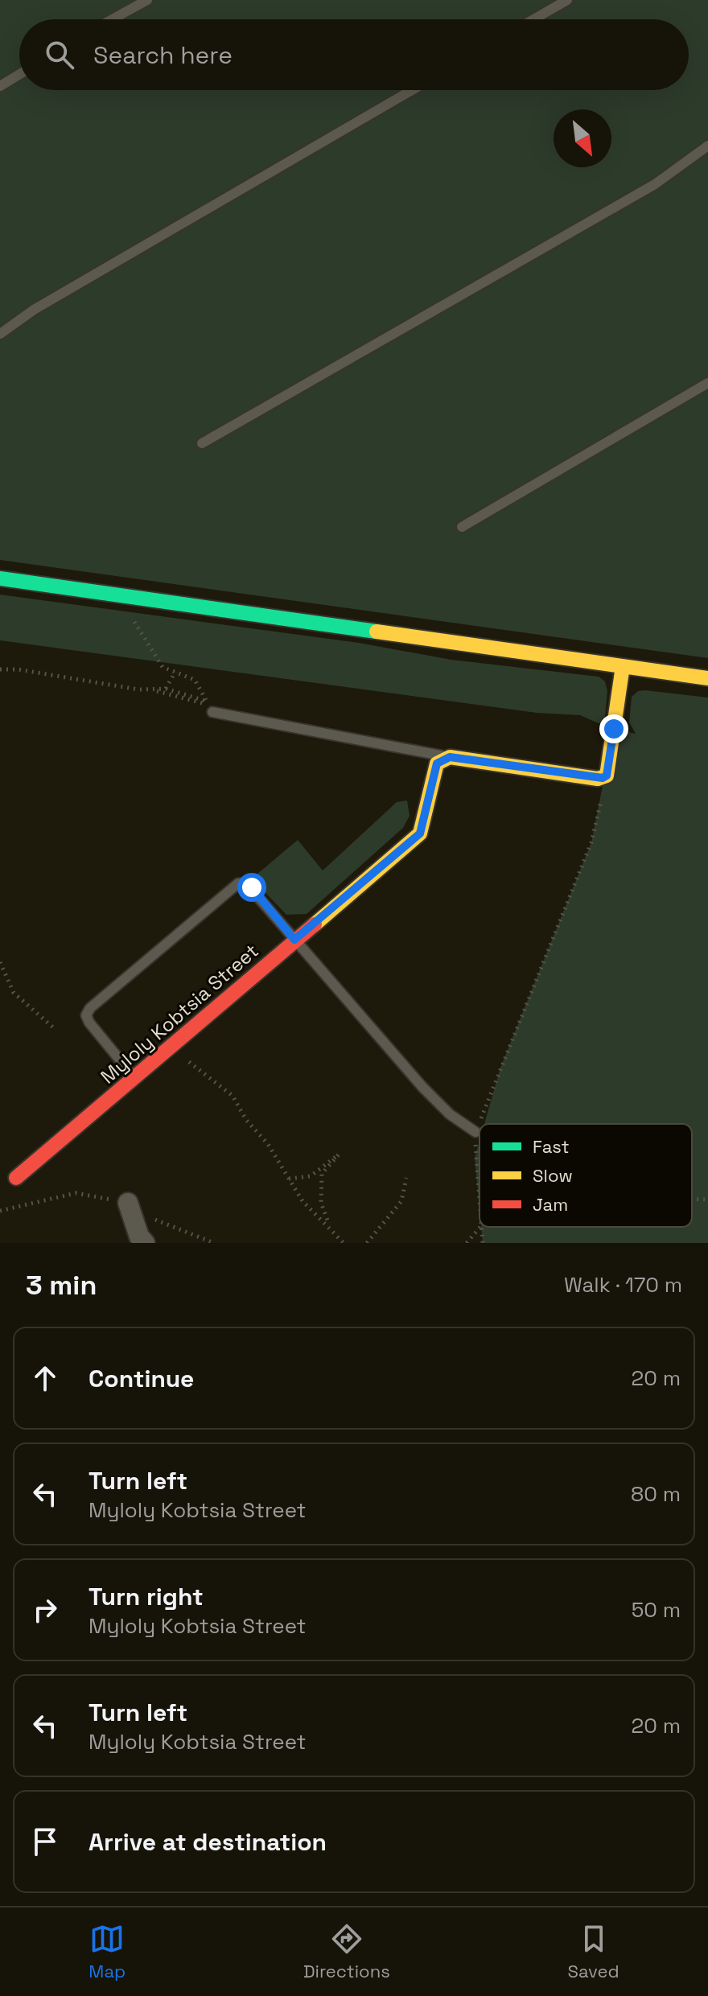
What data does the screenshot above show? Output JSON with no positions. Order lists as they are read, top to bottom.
{
  "streets": {
    "street": ["Myloly Kobtsia Street"]
  },
  "legend": ["Fast", "Slow", "Jam"],
  "north": "bottom right",
  "page": {
    "search": "Search here",
    "heading": ["3 min", "Walk · 170 m"],
    "list": [
      ["Continue", "20 m"],
      ["Turn left", "Myloly Kobtsia Street", "80 m"],
      ["Turn right", "Myloly Kobtsia Street", "50 m"],
      ["Turn left", "Myloly Kobtsia Street", "20 m"],
      "Arrive at destination"
    ],
    "nav": ["Map", "Directions", "Saved"]
  }
}
